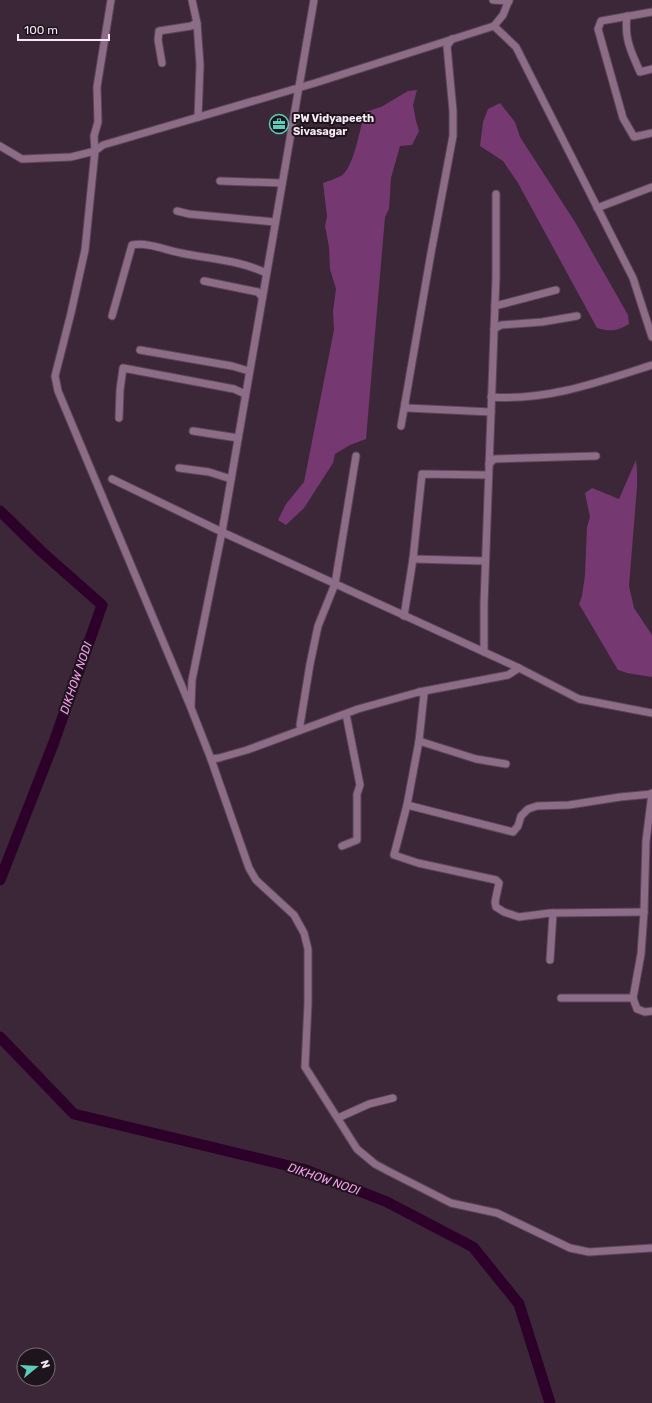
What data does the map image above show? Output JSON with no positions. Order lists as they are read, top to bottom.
{
  "water": ["DIKHOW NODI"],
  "places": {
    "office": ["PW Vidyapeeth Sivasagar"]
  },
  "scale_bar": "100 m",
  "north": "right"
}
